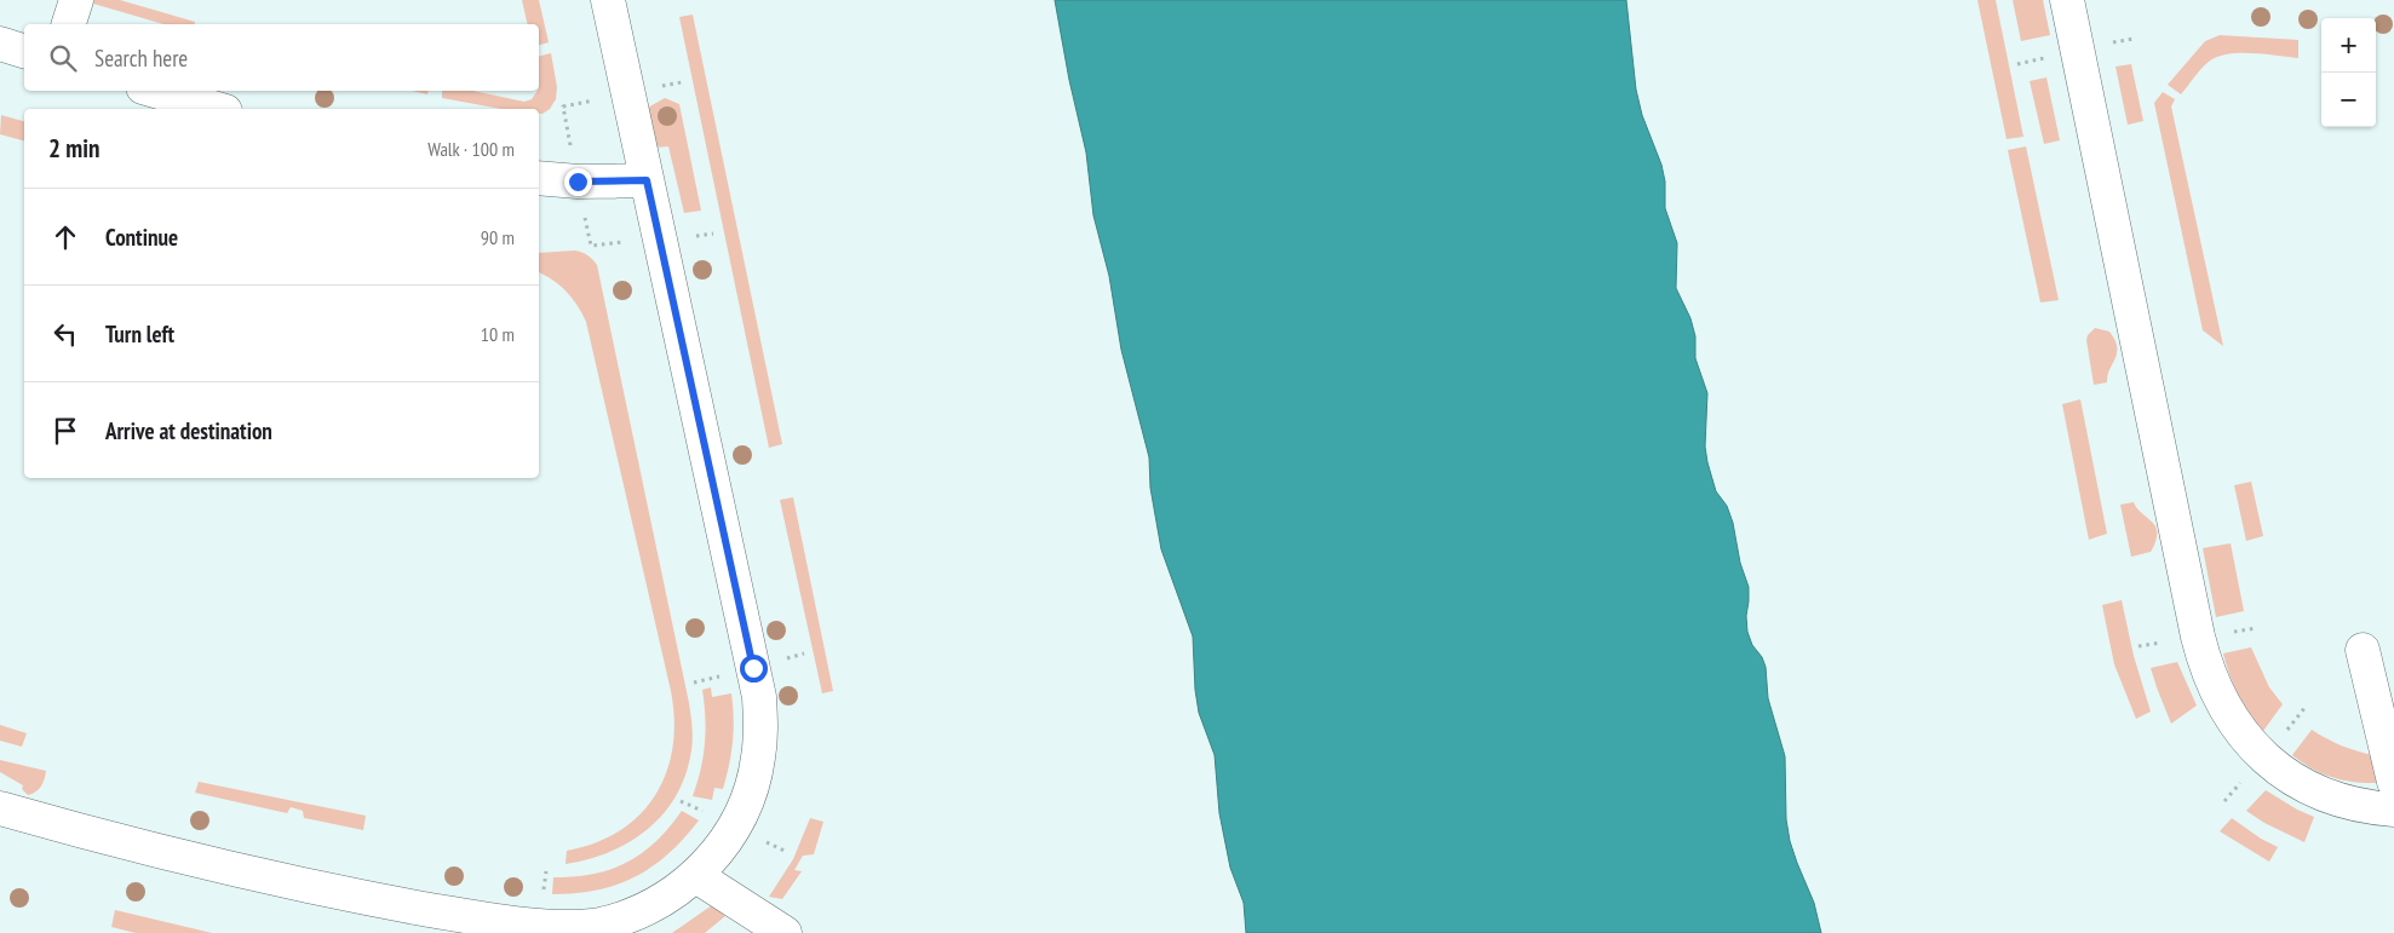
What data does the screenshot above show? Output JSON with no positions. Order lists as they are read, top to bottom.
{
  "page": {
    "map_buttons": ["+", "−"],
    "search": "Search here",
    "heading": ["2 min", "Walk · 100 m"],
    "list": [
      ["Continue", "90 m"],
      ["Turn left", "10 m"],
      "Arrive at destination"
    ]
  }
}
